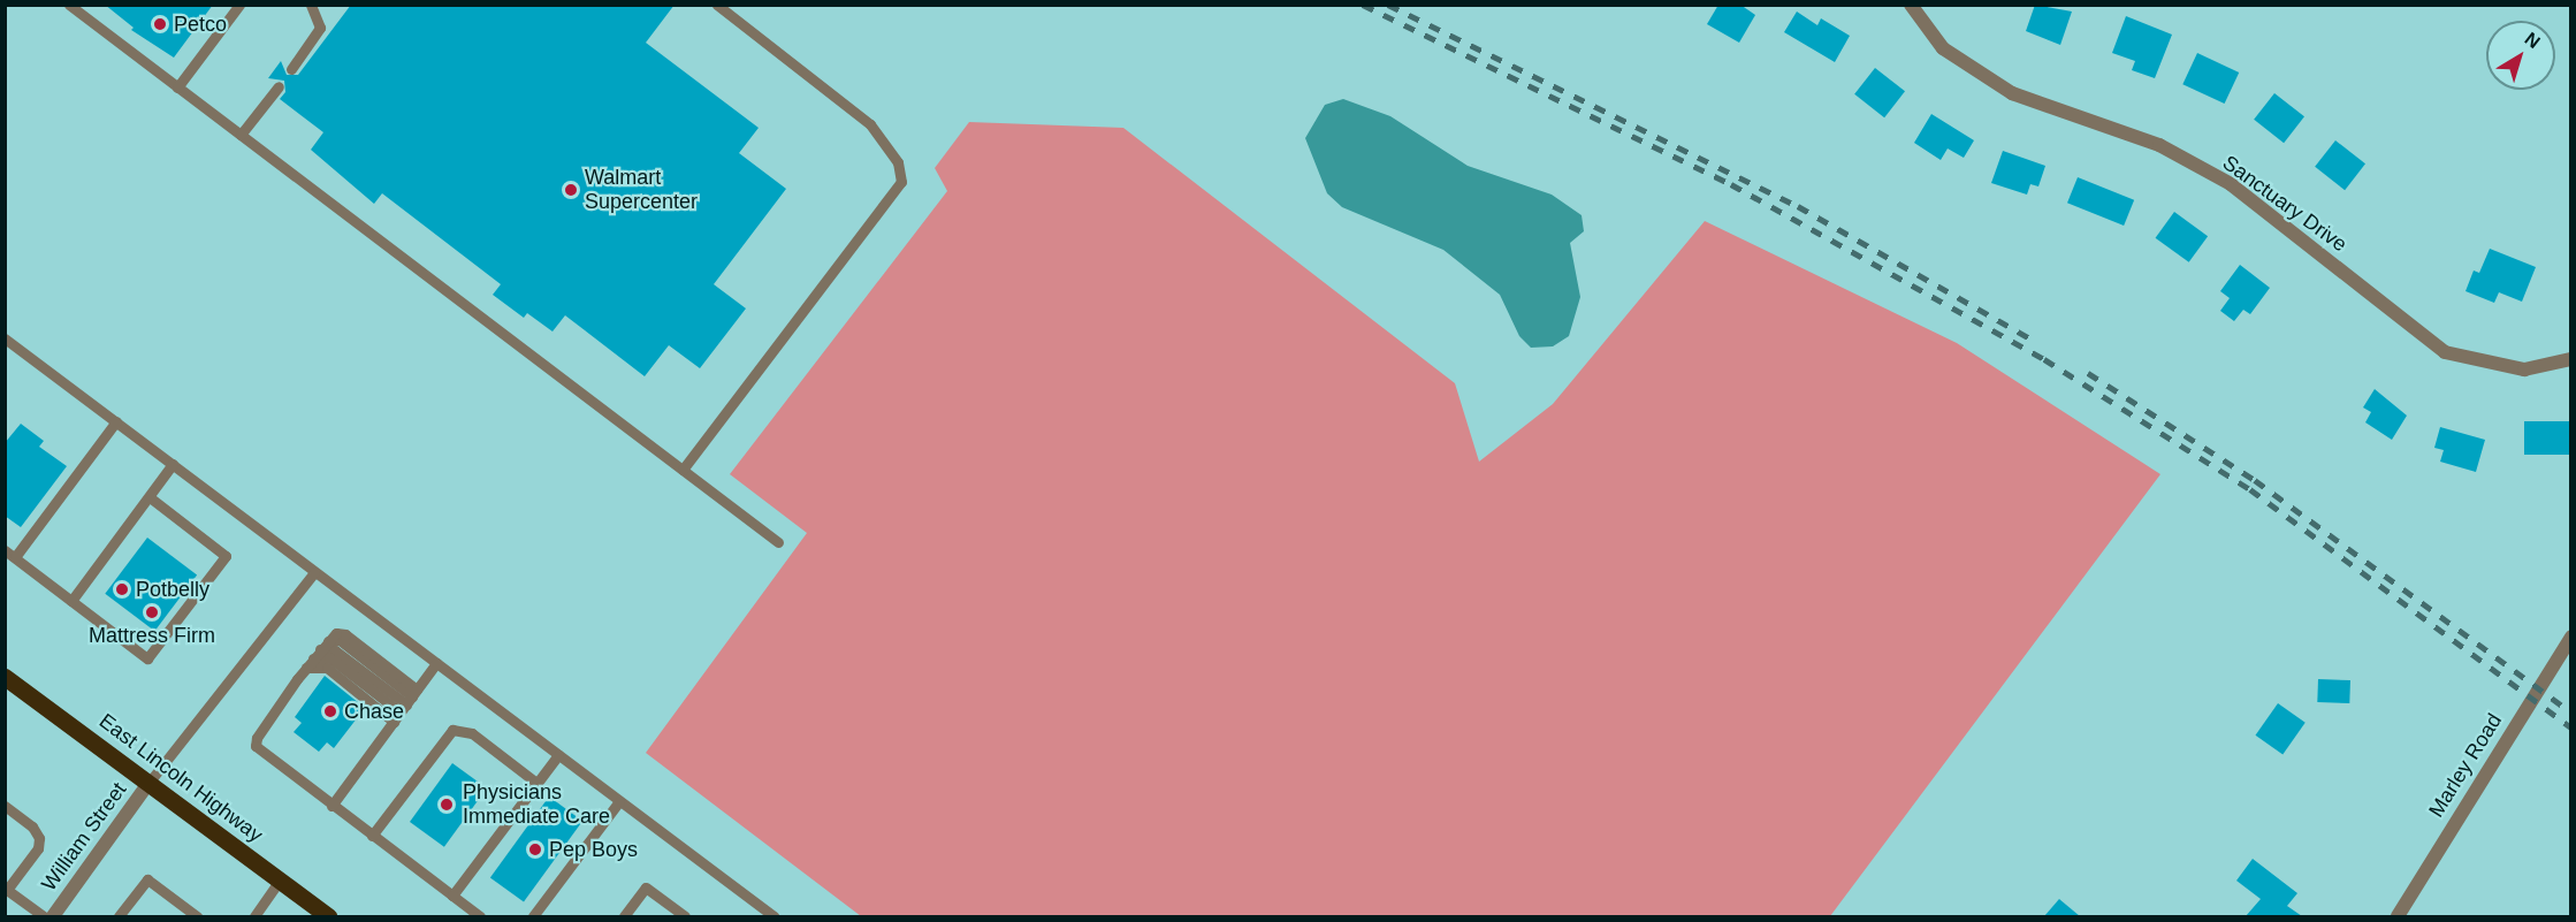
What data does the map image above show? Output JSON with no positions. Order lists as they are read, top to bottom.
{
  "streets": {
    "main road": ["East Lincoln Highway"],
    "street": ["Sanctuary Drive", "Marley Road", "William Street"]
  },
  "crossings": [
    ["East Lincoln Highway", "William Street"]
  ],
  "places": [
    "Petco",
    "Walmart Supercenter",
    "Potbelly",
    "Mattress Firm",
    "Chase",
    "Physicians Immediate Care",
    "Pep Boys"
  ],
  "north": "top right"
}
